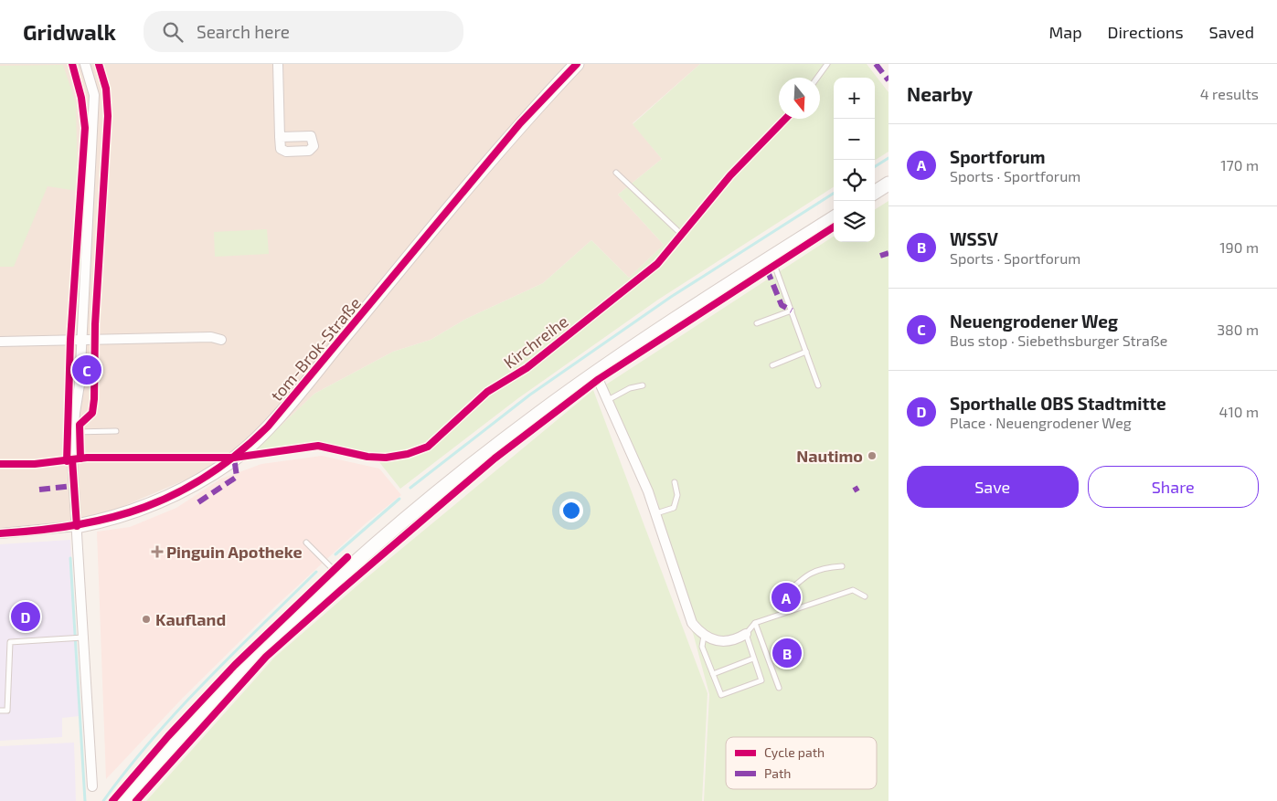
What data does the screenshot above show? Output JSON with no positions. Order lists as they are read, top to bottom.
{
  "streets": {
    "main road": ["tom-Brok-Straße"],
    "lane": ["Kirchreihe"]
  },
  "crossings": [
    ["Kirchreihe", "tom-Brok-Straße"]
  ],
  "places": {
    "other": ["Nautimo", "Kaufland"],
    "health": ["Pinguin Apotheke"]
  },
  "legend": ["Cycle path", "Path"],
  "north": "bottom",
  "page": {
    "header": "Gridwalk",
    "search": "Search here",
    "nav": ["Map", "Directions", "Saved"],
    "heading": ["Nearby", "4 results"],
    "map_buttons": ["+", "−"],
    "list": [
      {
        "mark": "A",
        "name": "Sportforum",
        "note": "Sports · Sportforum",
        "value": "170 m"
      },
      {
        "mark": "B",
        "name": "WSSV",
        "note": "Sports · Sportforum",
        "value": "190 m"
      },
      {
        "mark": "C",
        "name": "Neuengrodener Weg",
        "note": "Bus stop · Siebethsburger Straße",
        "value": "380 m"
      },
      {
        "mark": "D",
        "name": "Sporthalle OBS Stadtmitte",
        "note": "Place · Neuengrodener Weg",
        "value": "410 m"
      }
    ],
    "pins": [
      "C",
      "A",
      "D",
      "B"
    ],
    "buttons": ["Save", "Share"]
  }
}
